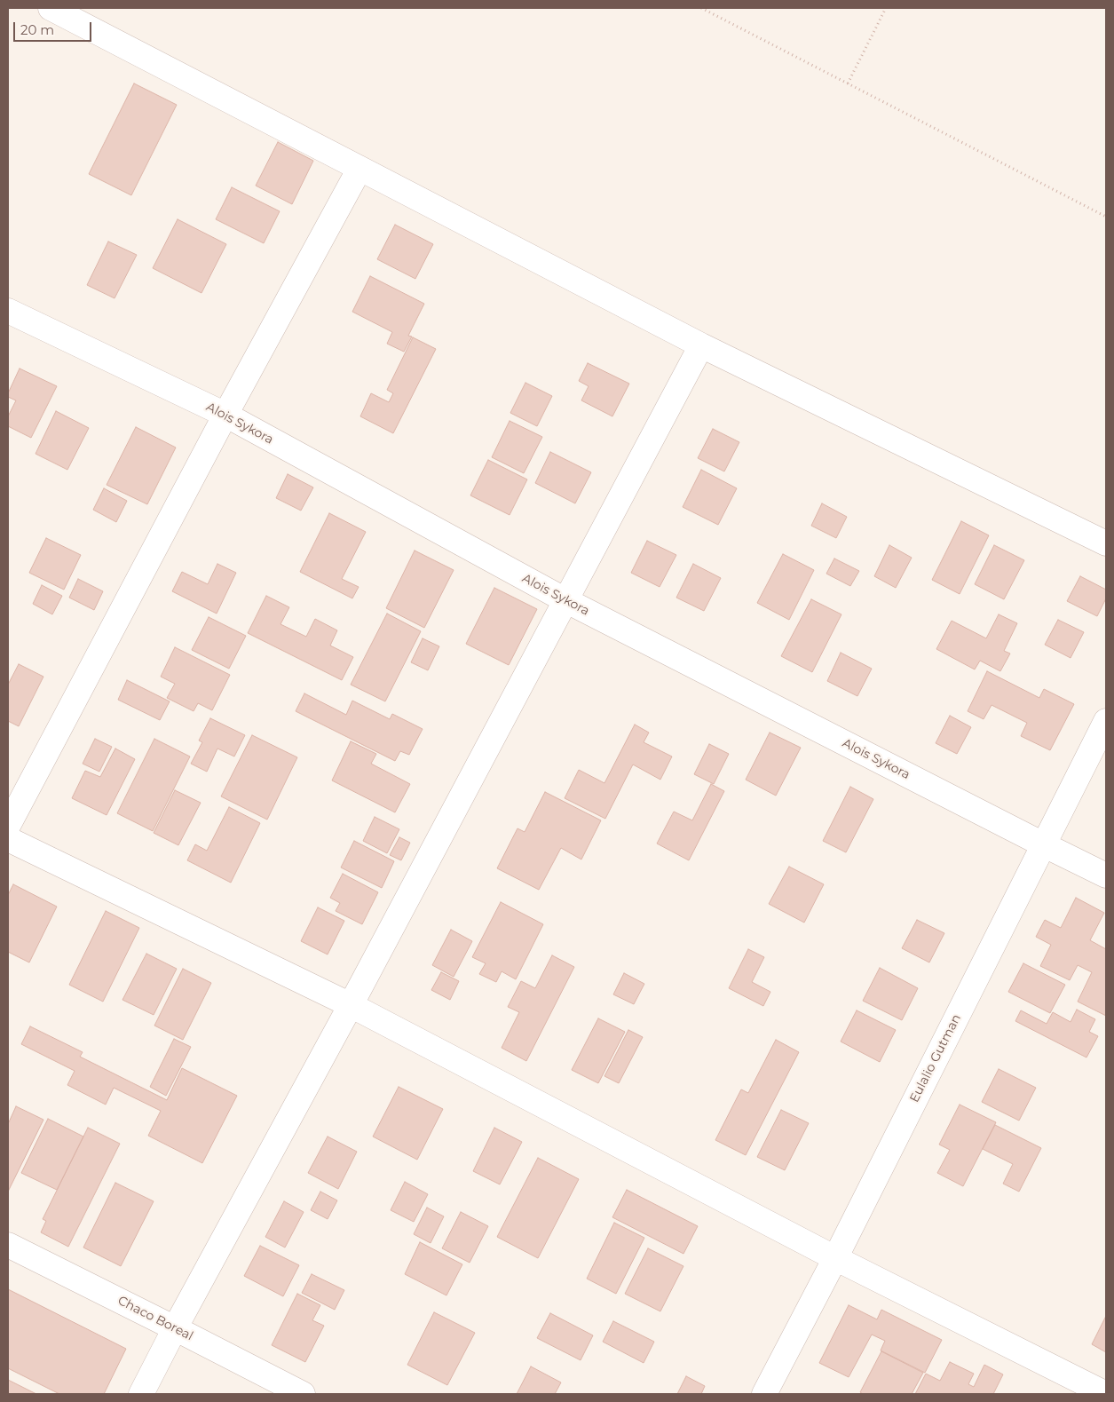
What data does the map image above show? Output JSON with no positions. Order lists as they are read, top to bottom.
{
  "streets": {
    "street": ["Alois Sykora", "Eulalio Gutman", "Chaco Boreal"]
  },
  "crossings": [
    ["Alois Sykora", "Eulalio Gutman"]
  ],
  "scale_bar": "20 m"
}
